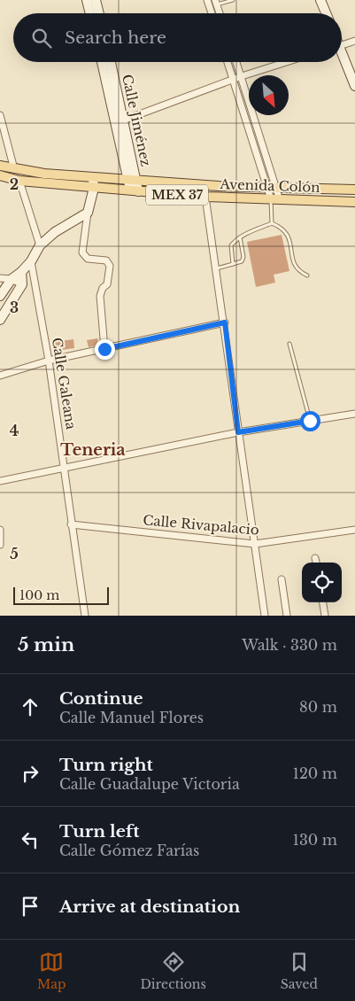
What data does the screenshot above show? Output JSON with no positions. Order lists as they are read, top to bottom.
{
  "streets": {
    "main road": ["Avenida Colón", "MEX 37"],
    "street": ["Calle Jiménez", "Calle Galeana", "Calle Rivapalacio"]
  },
  "crossings": [
    ["Calle Jiménez", "Avenida Colón"],
    ["Calle Galeana", "Calle Rivapalacio"]
  ],
  "districts": ["Teneria"],
  "scale_bar": "100 m",
  "north": "bottom right",
  "page": {
    "search": "Search here",
    "scale": "100 m",
    "heading": ["5 min", "Walk · 330 m"],
    "list": [
      ["Continue", "Calle Manuel Flores", "80 m"],
      ["Turn right", "Calle Guadalupe Victoria", "120 m"],
      ["Turn left", "Calle Gómez Farías", "130 m"],
      "Arrive at destination"
    ],
    "nav": ["Map", "Directions", "Saved"]
  },
  "grid": {
    "rows": [
      "2",
      "3",
      "4",
      "5"
    ]
  }
}
